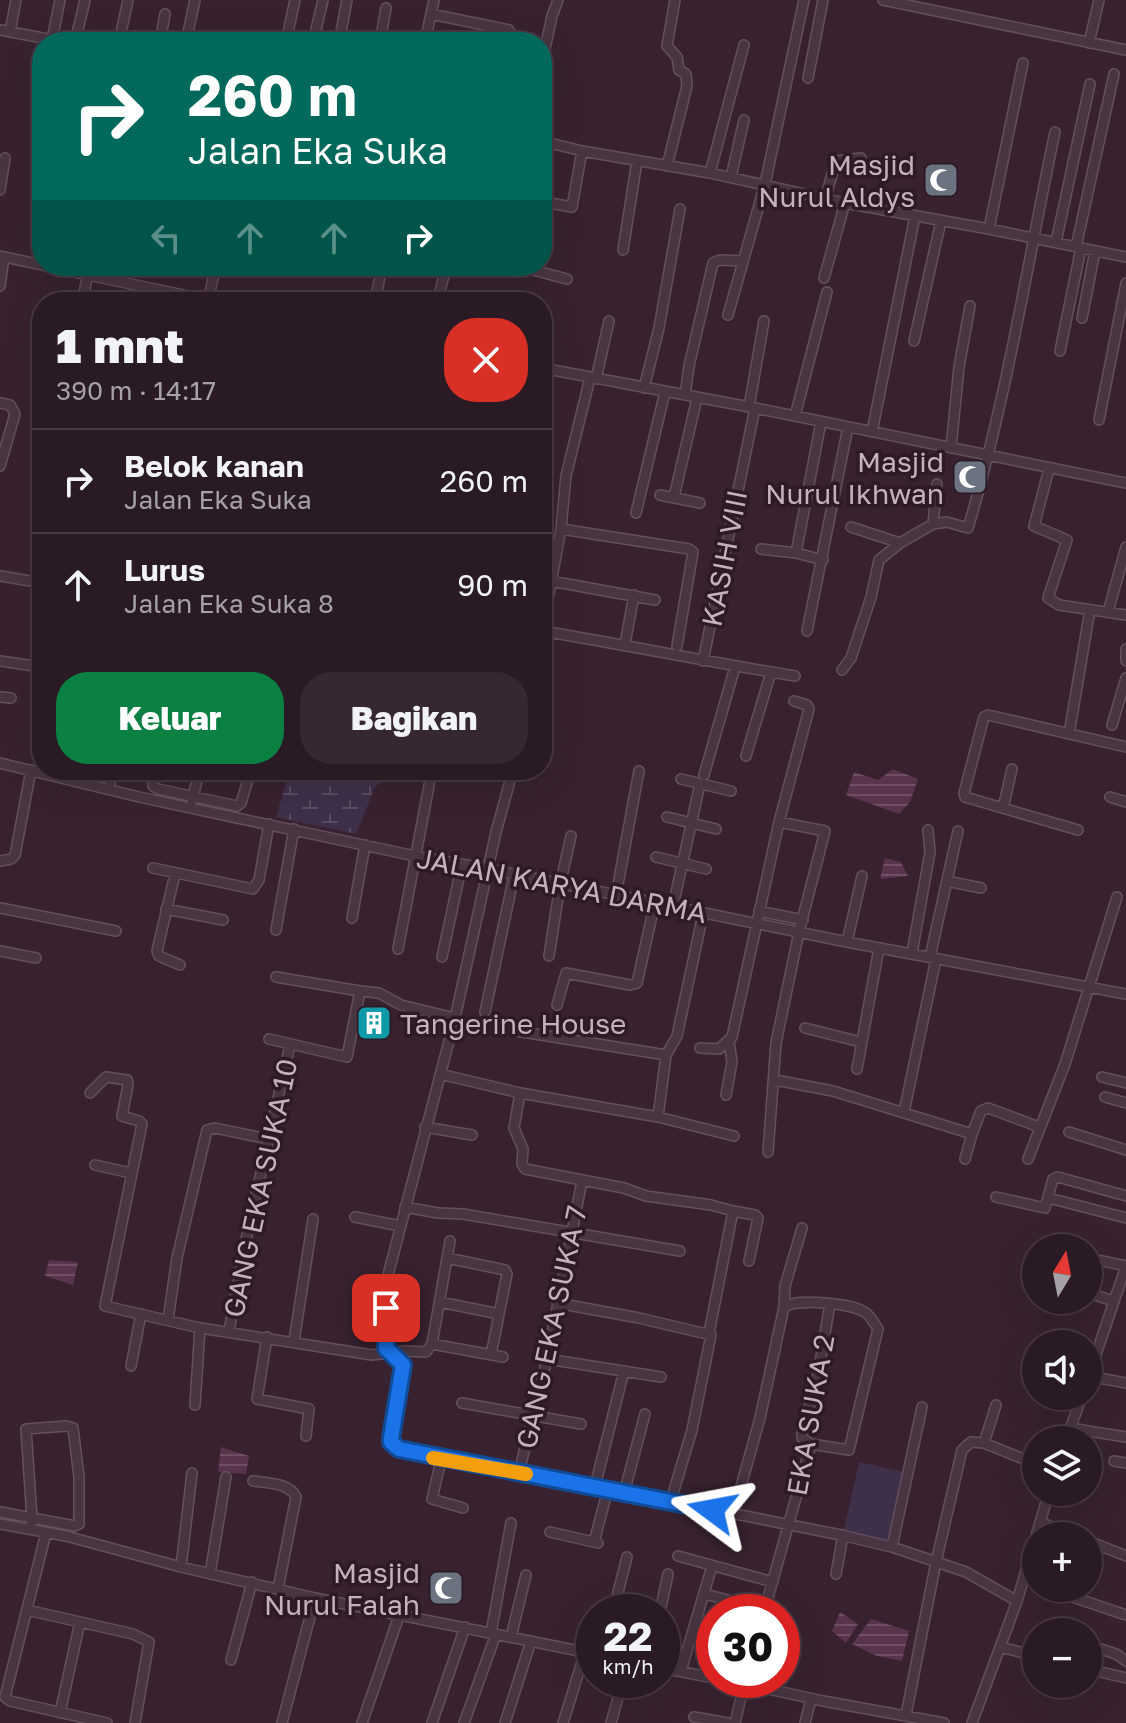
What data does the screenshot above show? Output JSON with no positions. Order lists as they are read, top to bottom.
{
  "streets": {
    "street": [
      "KASIH VIII",
      "JALAN KARYA DARMA",
      "GANG EKA SUKA 10",
      "GANG EKA SUKA 7",
      "EKA SUKA 2"
    ]
  },
  "places": {
    "mosque": ["Masjid Nurul Aldys", "Masjid Nurul Ikhwan", "Masjid Nurul Falah"],
    "building": ["Tangerine House"]
  },
  "north": "top",
  "page": {
    "turn": ["260 m", "Jalan Eka Suka"],
    "heading": ["1 mnt", "390 m · 14:17"],
    "list": [
      {
        "name": "Belok kanan",
        "note": "Jalan Eka Suka",
        "value": "260 m"
      },
      {
        "name": "Lurus",
        "note": "Jalan Eka Suka 8",
        "value": "90 m"
      }
    ],
    "buttons": ["Keluar", "Bagikan"],
    "map_buttons": ["+", "−"],
    "speed": "22 km/h",
    "limit": "30"
  }
}
